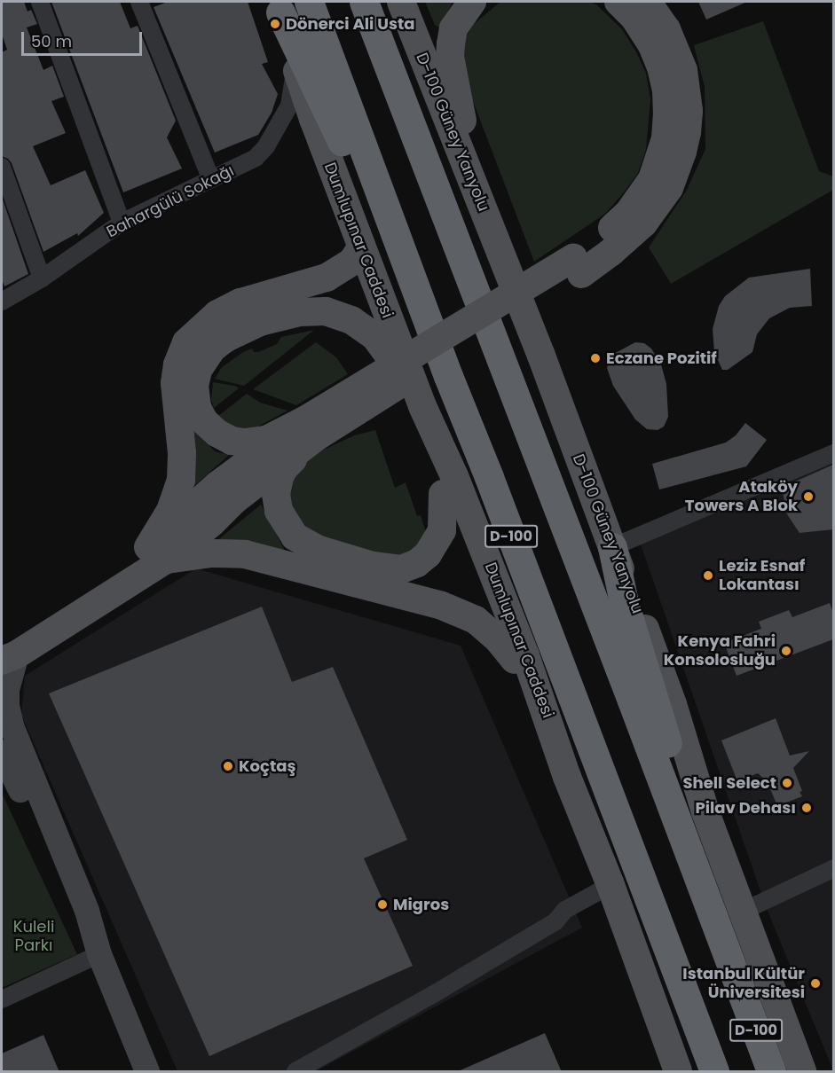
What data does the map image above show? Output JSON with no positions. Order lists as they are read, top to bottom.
{
  "streets": {
    "highway": ["D-100"],
    "main road": ["D-100 Güney Yanyolu", "Dumlupınar Caddesi"],
    "street": ["Bahargülü Sokağı"]
  },
  "crossings": [
    ["Bahargülü Sokağı", "Dumlupınar Caddesi"]
  ],
  "parks": ["Kuleli Parkı"],
  "places": [
    "Dönerci Ali Usta",
    "Eczane Pozitif",
    "Ataköy Towers A Blok",
    "Leziz Esnaf Lokantası",
    "Kenya Fahri Konsolosluğu",
    "Koçtaş",
    "Shell Select",
    "Pilav Dehası",
    "Migros",
    "Istanbul Kültür Üniversitesi"
  ],
  "scale_bar": "50 m"
}
